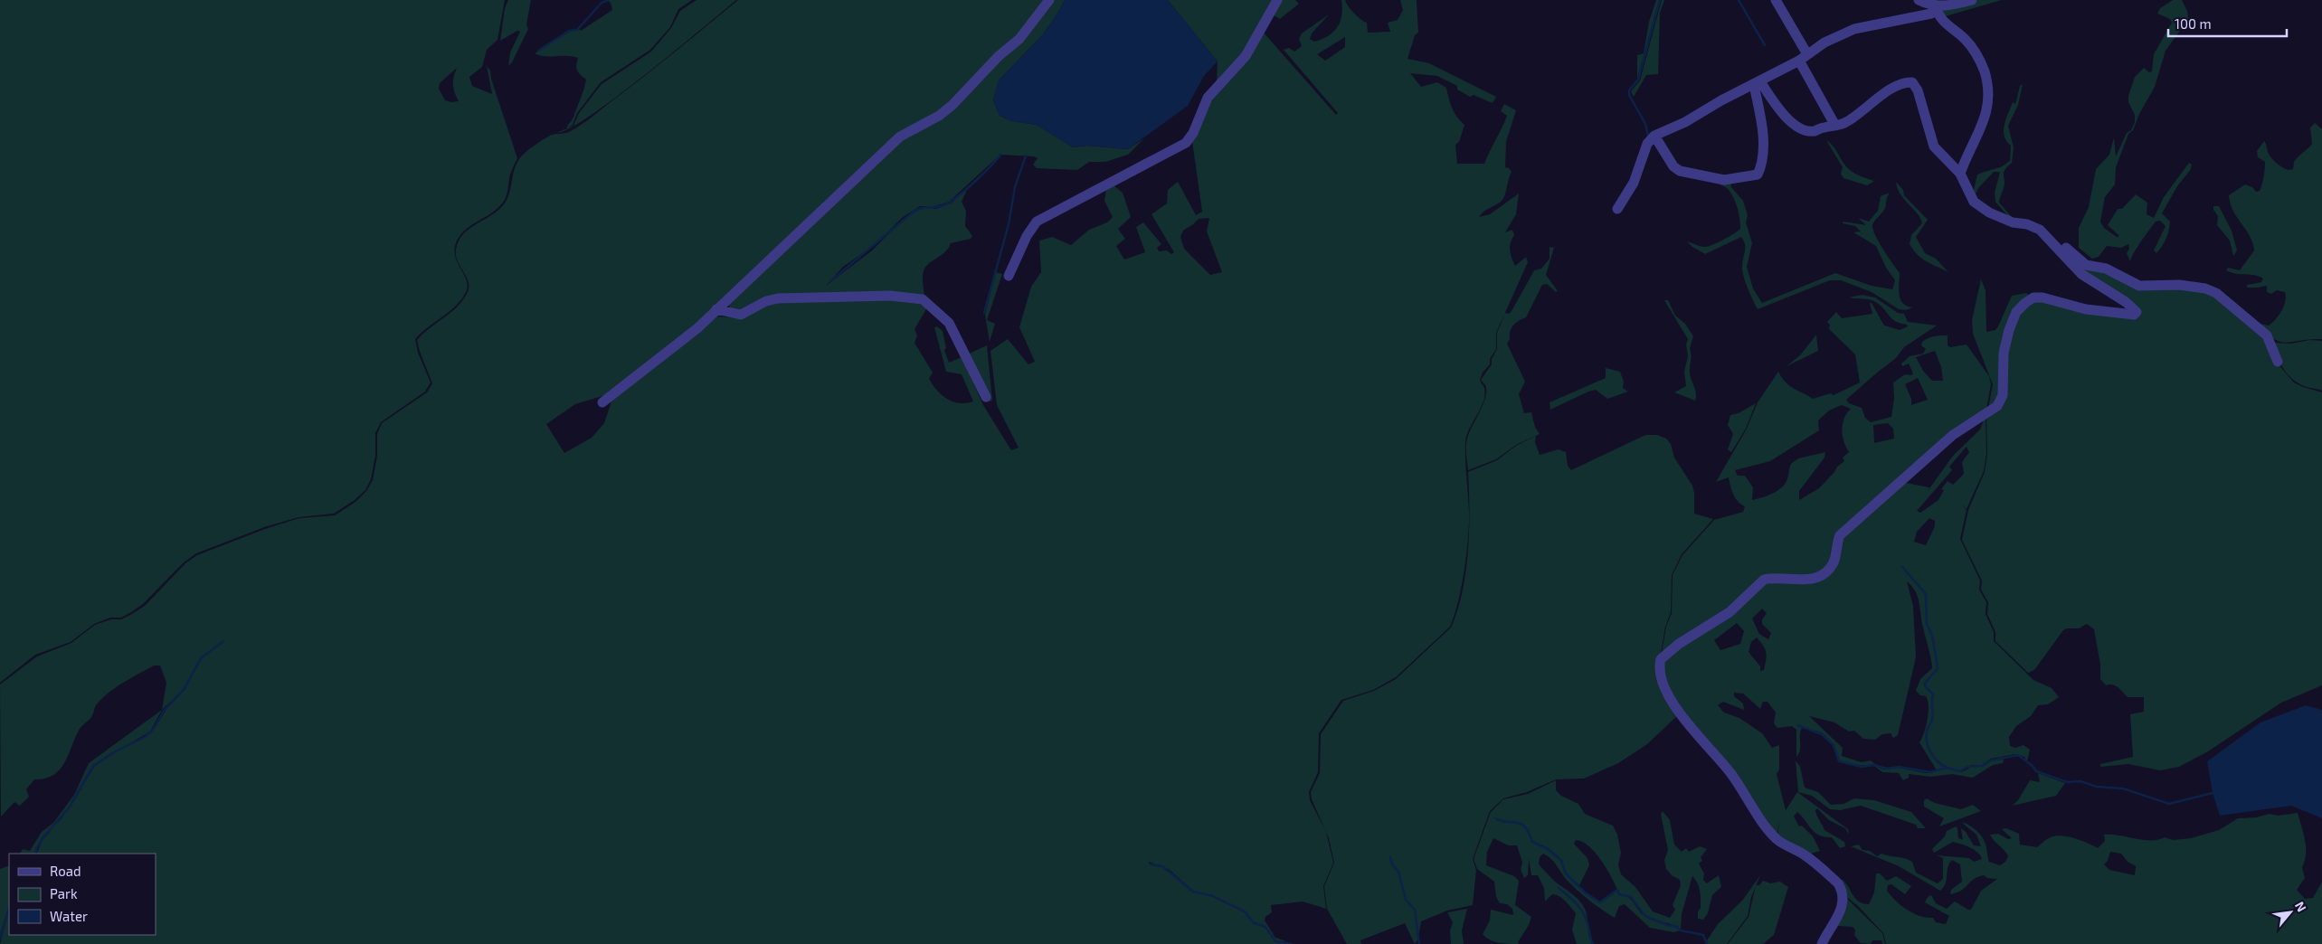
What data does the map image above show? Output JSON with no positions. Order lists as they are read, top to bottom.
{
  "legend": ["Road", "Park", "Water"],
  "scale_bar": "100 m",
  "north": "top right"
}
